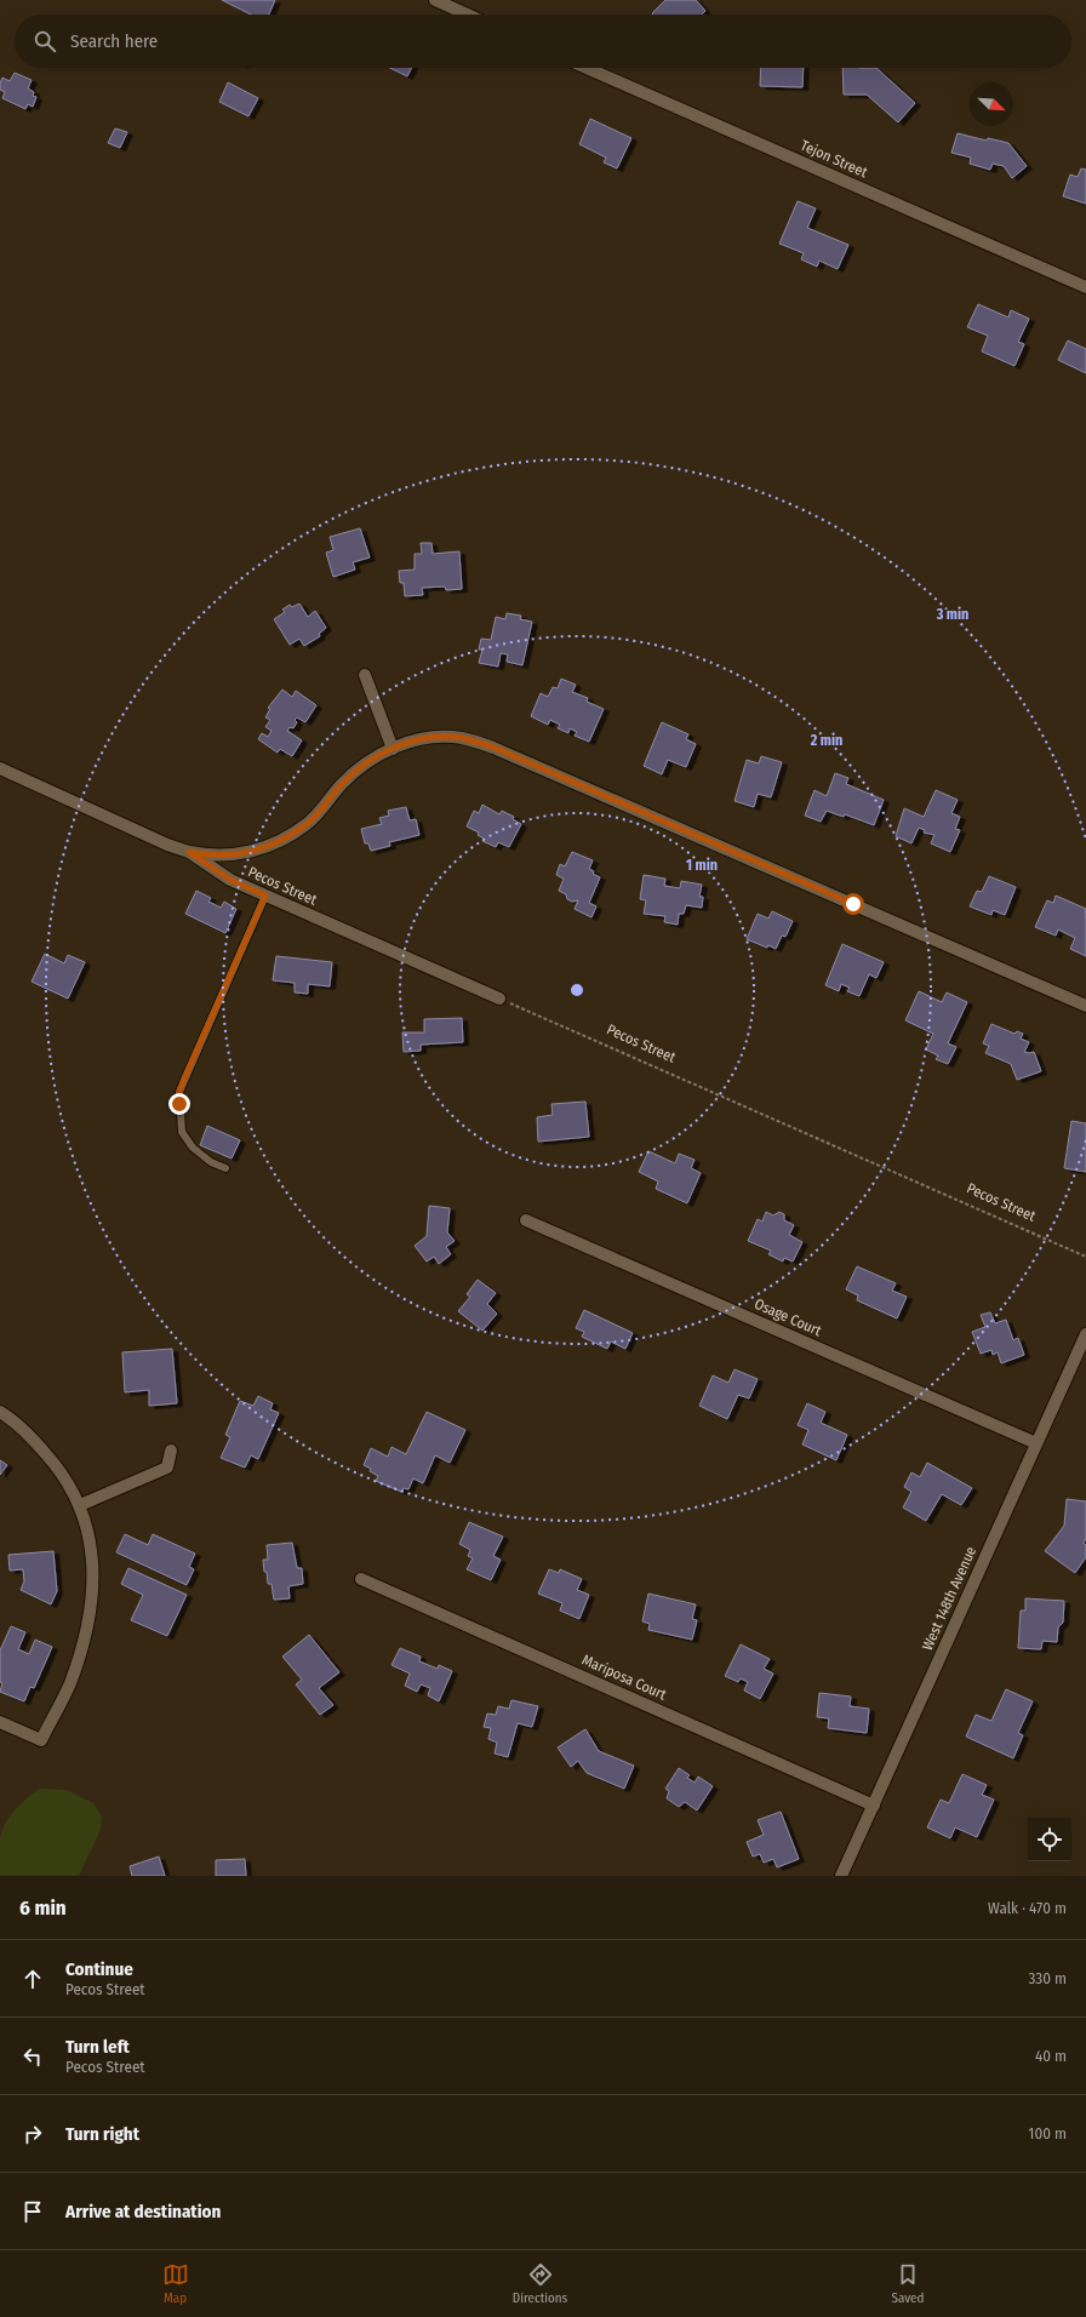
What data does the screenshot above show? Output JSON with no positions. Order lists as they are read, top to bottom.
{
  "streets": {
    "street": [
      "Tejon Street",
      "Pecos Street",
      "Osage Court",
      "West 148th Avenue",
      "Mariposa Court"
    ]
  },
  "crossings": [
    ["Osage Court", "West 148th Avenue"],
    ["West 148th Avenue", "Mariposa Court"]
  ],
  "north": "bottom right",
  "page": {
    "search": "Search here",
    "heading": ["6 min", "Walk · 470 m"],
    "list": [
      ["Continue", "Pecos Street", "330 m"],
      ["Turn left", "Pecos Street", "40 m"],
      ["Turn right", "100 m"],
      "Arrive at destination"
    ],
    "nav": ["Map", "Directions", "Saved"]
  },
  "rings": ["3 min", "2 min", "1 min"]
}
